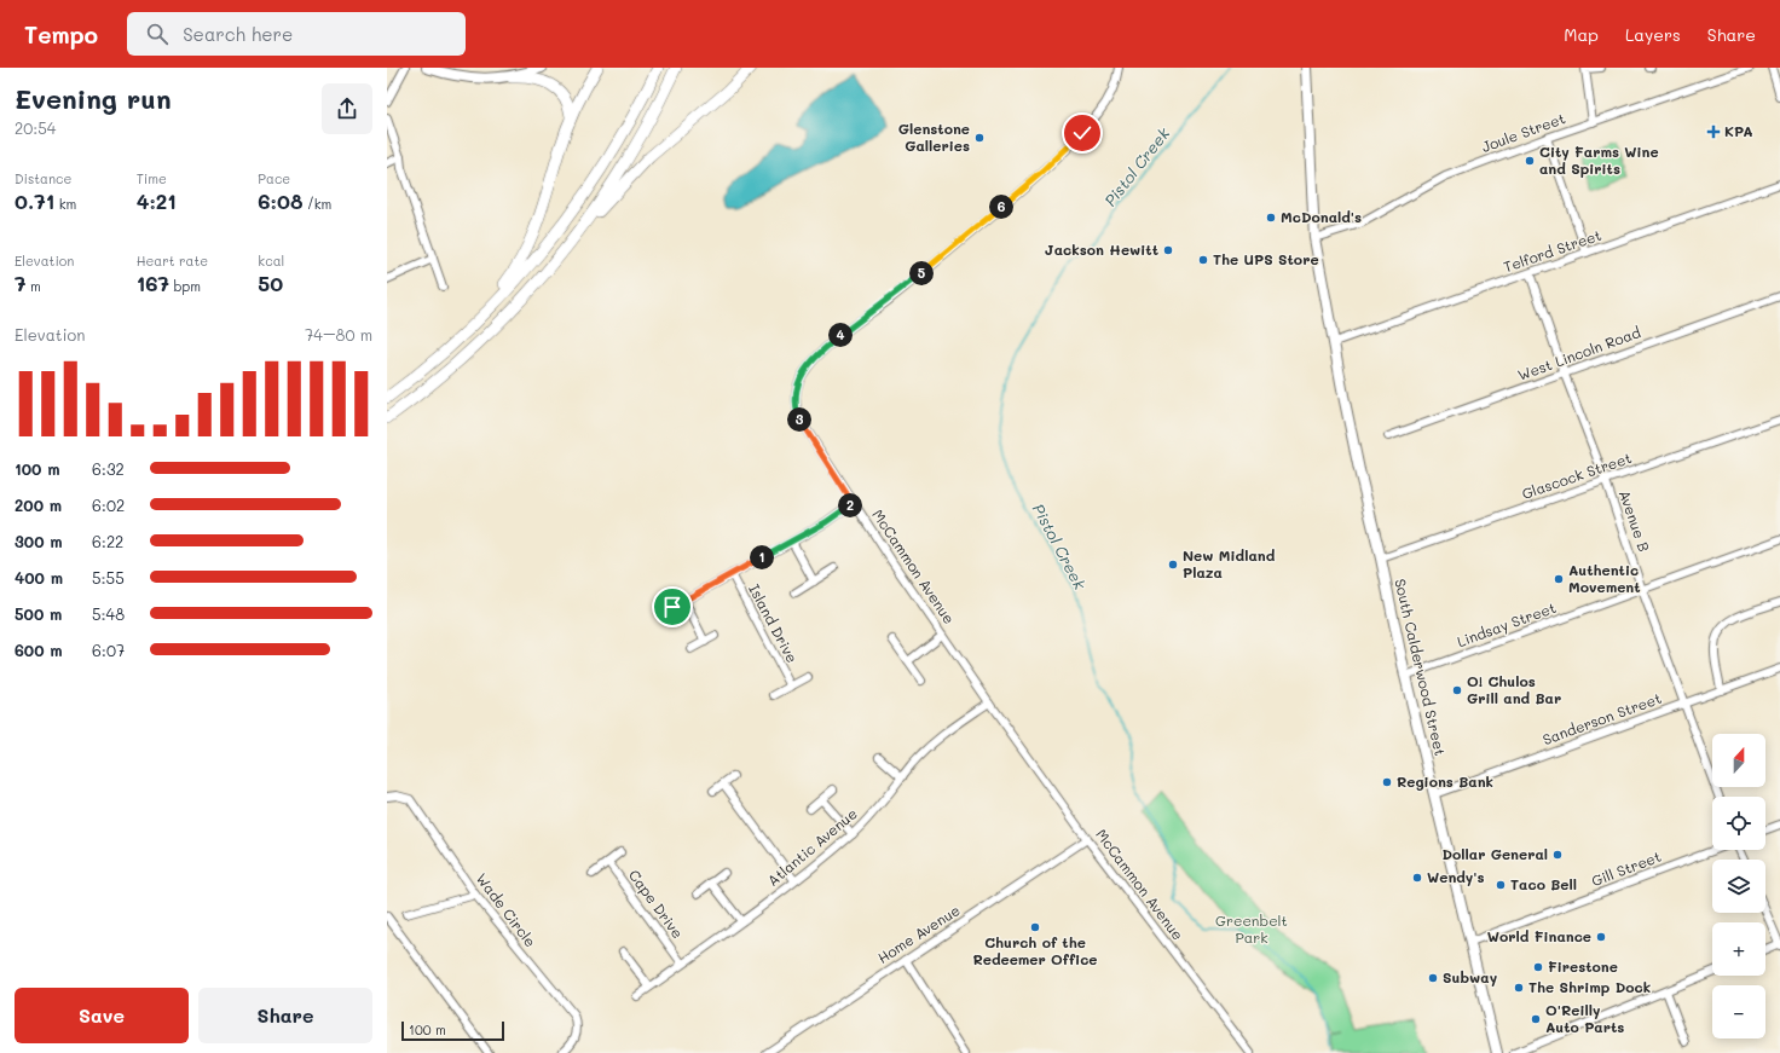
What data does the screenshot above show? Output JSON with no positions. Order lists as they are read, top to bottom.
{
  "streets": {
    "main road": ["South Calderwood Street"],
    "street": [
      "Joule Street",
      "Telford Street",
      "West Lincoln Road",
      "Glascock Street",
      "Avenue B",
      "McCammon Avenue",
      "Island Drive",
      "Lindsay Street",
      "Sanderson Street",
      "Atlantic Avenue",
      "Gill Street",
      "Cape Drive",
      "Wade Circle",
      "Home Avenue"
    ]
  },
  "crossings": [
    ["Joule Street", "South Calderwood Street"],
    ["Telford Street", "Avenue B"],
    ["Telford Street", "South Calderwood Street"],
    ["West Lincoln Road", "Avenue B"],
    ["Glascock Street", "Avenue B"],
    ["Glascock Street", "South Calderwood Street"],
    ["Avenue B", "Lindsay Street"],
    ["Avenue B", "Sanderson Street"],
    ["McCammon Avenue", "Atlantic Avenue"],
    ["McCammon Avenue", "Home Avenue"],
    ["Lindsay Street", "South Calderwood Street"],
    ["South Calderwood Street", "Sanderson Street"],
    ["South Calderwood Street", "Gill Street"],
    ["Atlantic Avenue", "Cape Drive"]
  ],
  "water": ["Pistol Creek"],
  "parks": ["Greenbelt Park"],
  "places": {
    "health": ["KPA"],
    "other": [
      "Glenstone Galleries",
      "City Farms Wine and Spirits",
      "McDonald's",
      "Jackson Hewitt",
      "The UPS Store",
      "New Midland Plaza",
      "Authentic Movement",
      "O! Chulos Grill and Bar",
      "Regions Bank",
      "Dollar General",
      "Wendy's",
      "Taco Bell",
      "Church of the Redeemer Office",
      "World Finance",
      "Firestone",
      "Subway",
      "The Shrimp Dock",
      "O'Reilly Auto Parts"
    ]
  },
  "scale_bar": "100 m",
  "north": "top",
  "page": {
    "header": "Tempo",
    "search": "Search here",
    "nav": ["Map", "Layers", "Share"],
    "heading": ["Evening run", "20:54"],
    "stats": [
      ["Distance", "0.71 km"],
      ["Time", "4:21"],
      ["Pace", "6:08 /km"],
      ["Elevation", "7 m"],
      ["Heart rate", "167 bpm"],
      ["kcal", "50"]
    ],
    "pins": [
      "6",
      "5",
      "4",
      "3",
      "2",
      "1"
    ],
    "chart": ["Elevation", "74–80 m"],
    "list": [
      {
        "name": "100 m",
        "note": "6:32"
      },
      {
        "name": "200 m",
        "note": "6:02"
      },
      {
        "name": "300 m",
        "note": "6:22"
      },
      {
        "name": "400 m",
        "note": "5:55"
      },
      {
        "name": "500 m",
        "note": "5:48"
      },
      {
        "name": "600 m",
        "note": "6:07"
      }
    ],
    "map_buttons": ["+", "−"],
    "buttons": ["Save", "Share"],
    "scale": "100 m"
  }
}
